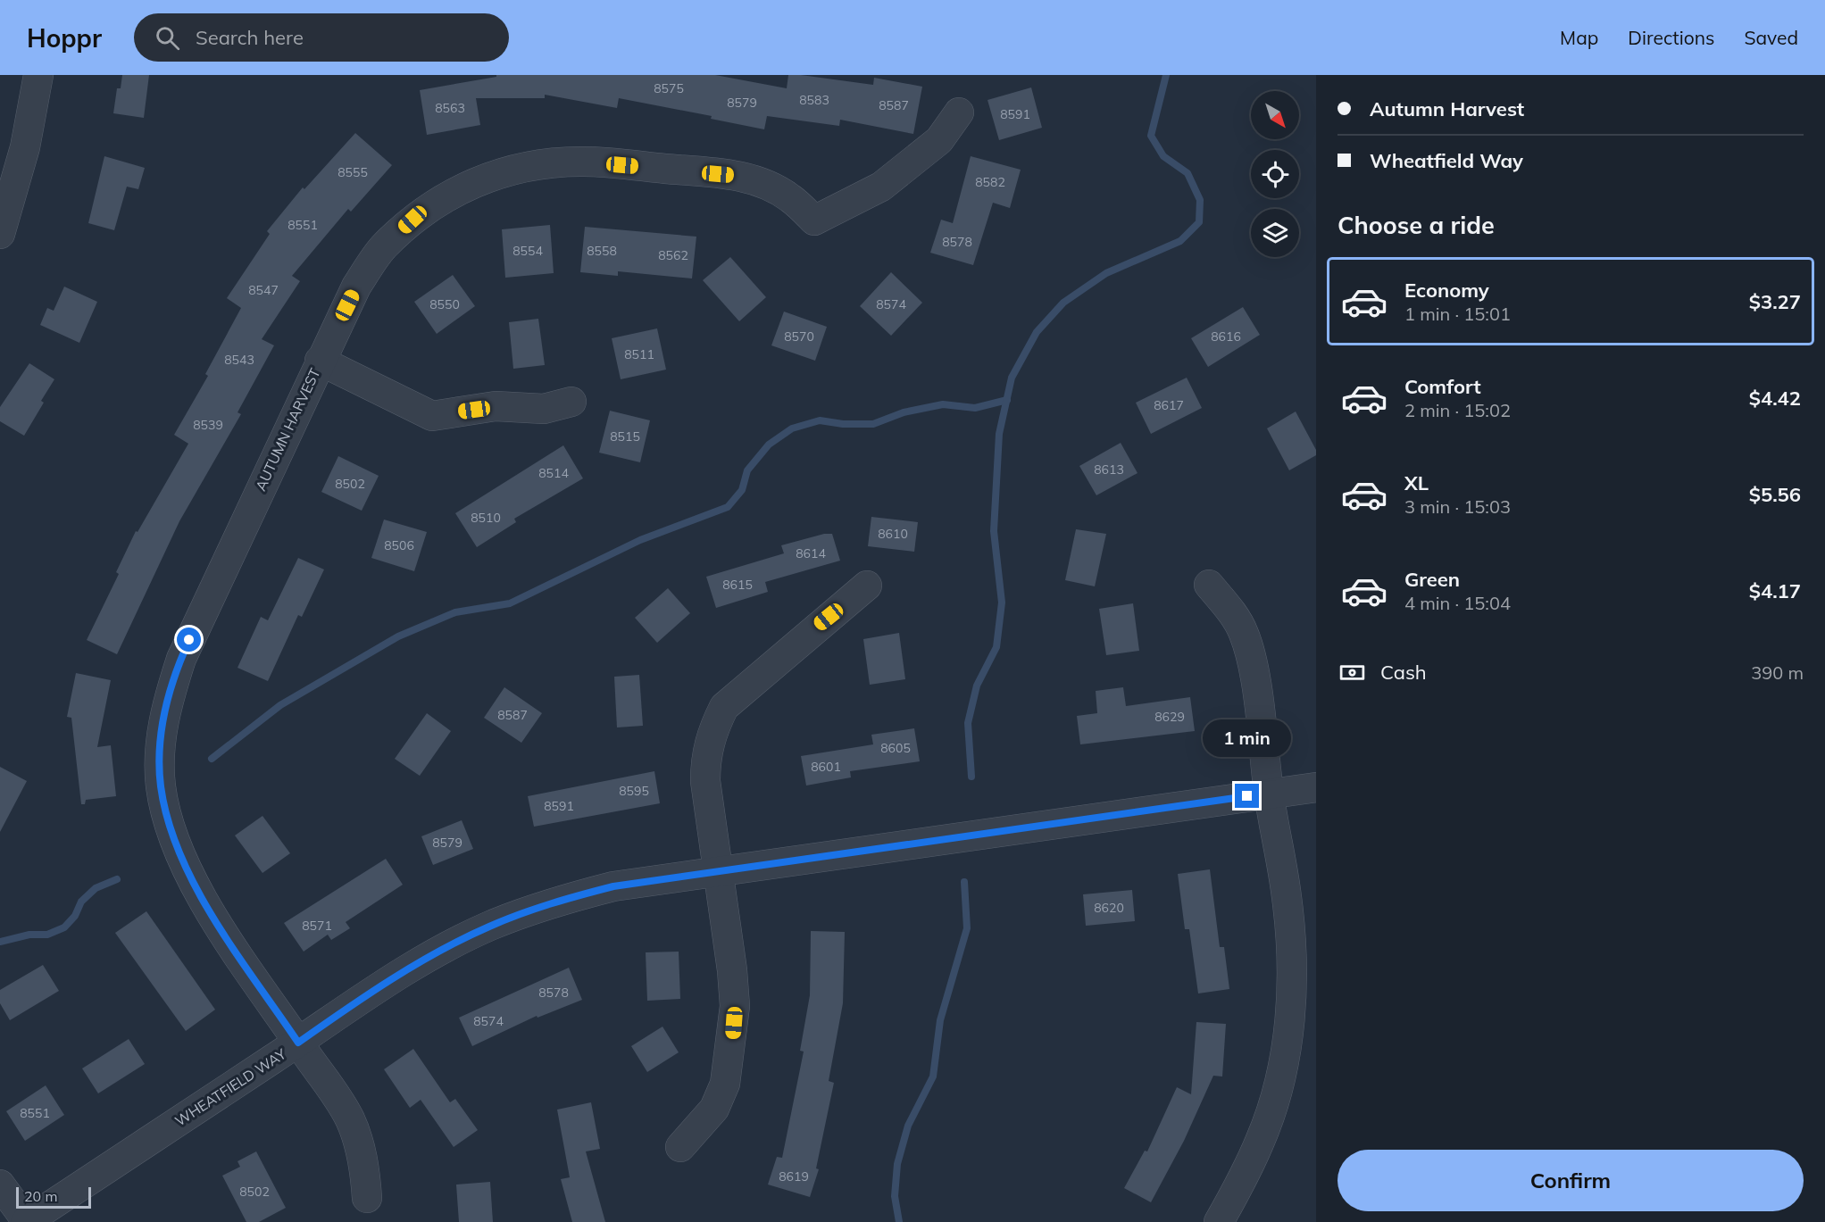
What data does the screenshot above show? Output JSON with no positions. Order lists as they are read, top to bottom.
{
  "streets": {
    "street": ["AUTUMN HARVEST", "WHEATFIELD WAY"]
  },
  "crossings": [
    ["AUTUMN HARVEST", "WHEATFIELD WAY"]
  ],
  "house_numbers": [
    "8575",
    "8583",
    "8579",
    "8587",
    "8563",
    "8591",
    "8555",
    "8582",
    "8551",
    "8578",
    "8554",
    "8558",
    "8562",
    "8547",
    "8550",
    "8574",
    "8570",
    "8616",
    "8511",
    "8543",
    "8617",
    "8539",
    "8515",
    "8613",
    "8514",
    "8502",
    "8510",
    "8610",
    "8506",
    "8614",
    "8615",
    "8587",
    "8629",
    "8605",
    "8601",
    "8595",
    "8591",
    "8579",
    "8620",
    "8571",
    "8578",
    "8574",
    "8551",
    "8619",
    "8502"
  ],
  "scale_bar": "20 m",
  "north": "bottom right",
  "page": {
    "header": "Hoppr",
    "search": "Search here",
    "nav": ["Map", "Directions", "Saved"],
    "banner": ["Autumn Harvest", "Wheatfield Way"],
    "heading": "Choose a ride",
    "list": [
      {
        "name": "Economy",
        "note": "1 min · 15:01",
        "value": "$3.27"
      },
      {
        "name": "Comfort",
        "note": "2 min · 15:02",
        "value": "$4.42"
      },
      {
        "name": "XL",
        "note": "3 min · 15:03",
        "value": "$5.56"
      },
      {
        "name": "Green",
        "note": "4 min · 15:04",
        "value": "$4.17"
      }
    ],
    "pay": ["Cash", "390 m"],
    "bubble": "1 min",
    "buttons": "Confirm",
    "scale": "20 m"
  }
}
